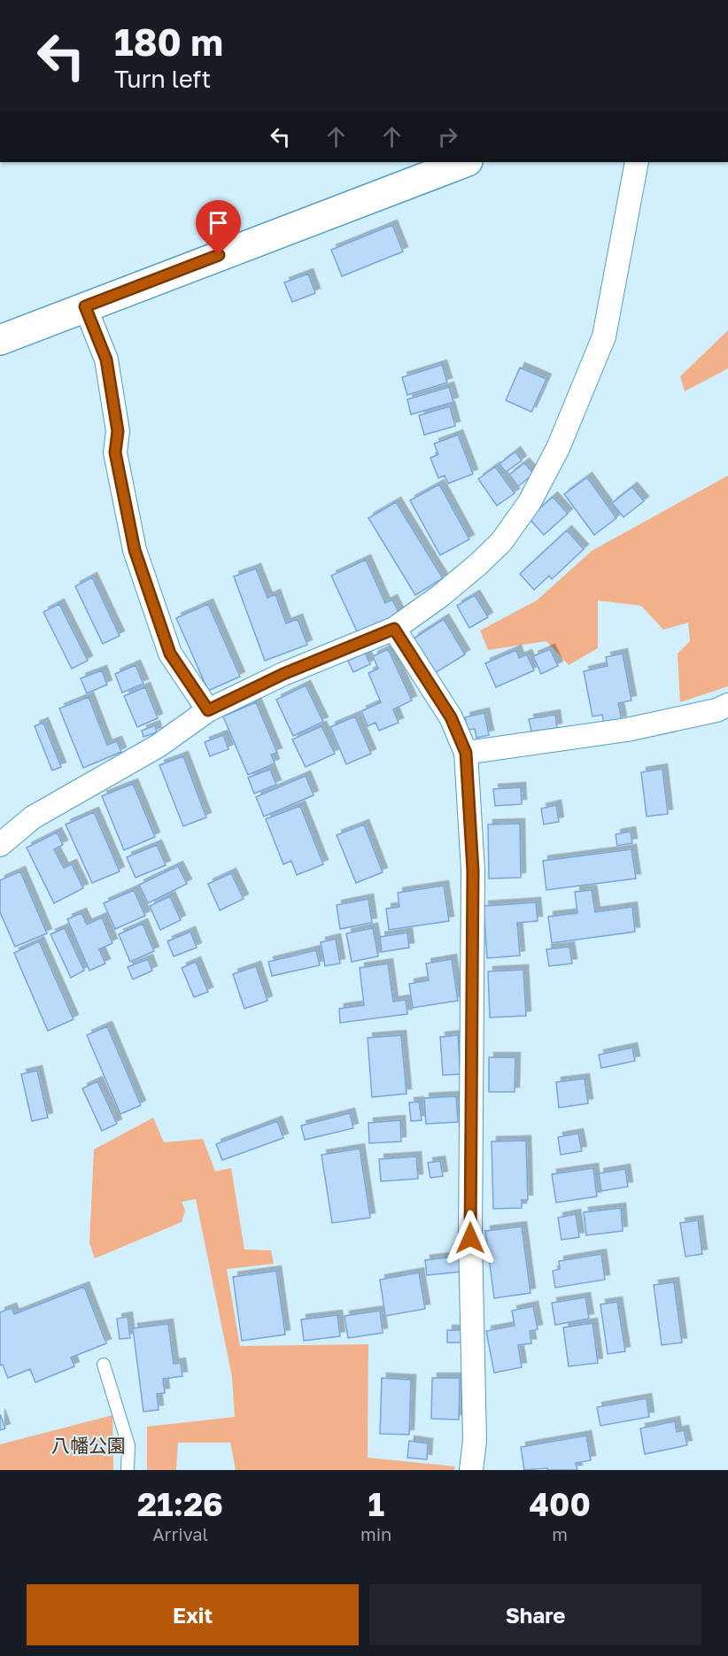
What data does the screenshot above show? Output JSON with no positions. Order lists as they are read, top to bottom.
{
  "parks": ["八幡公園"],
  "page": {
    "turn": ["180 m", "Turn left"],
    "eta": [
      "21:26",
      "Arrival",
      "1",
      "min",
      "400",
      "m"
    ],
    "buttons": ["Exit", "Share"]
  }
}
